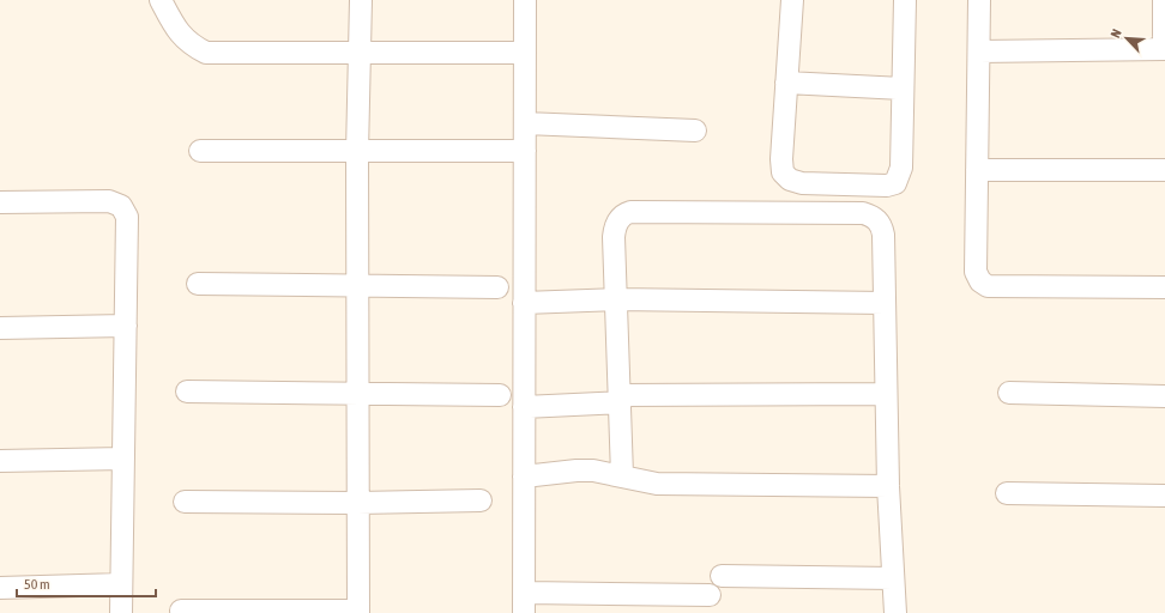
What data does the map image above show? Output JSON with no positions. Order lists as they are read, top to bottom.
{
  "scale_bar": "50 m",
  "north": "top left"
}
